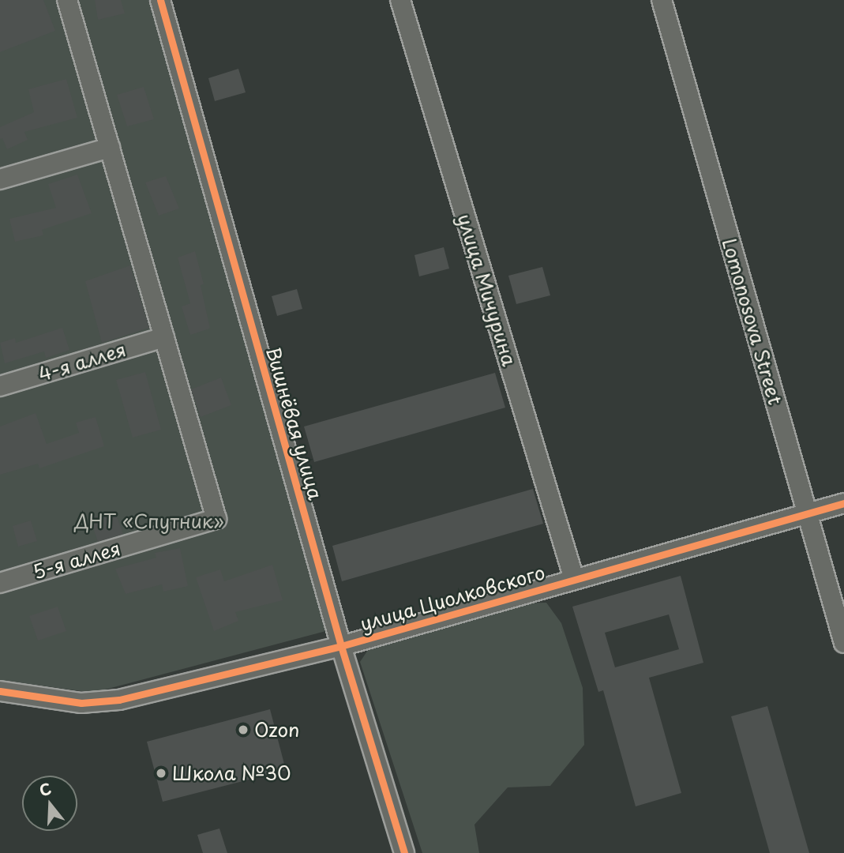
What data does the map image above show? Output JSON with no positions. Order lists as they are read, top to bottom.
{
  "streets": {
    "street": [
      "улица Мичурина",
      "Lomonosova Street",
      "4-я аллея",
      "Вишнёвая улица",
      "5-я аллея",
      "улица Циолковского"
    ]
  },
  "crossings": [
    ["улица Мичурина", "улица Циолковского"],
    ["Lomonosova Street", "улица Циолковского"],
    ["4-я аллея", "5-я аллея"],
    ["Вишнёвая улица", "улица Циолковского"]
  ],
  "parks": ["ДНТ «Спутник»"],
  "places": ["Ozon", "Школа №30"],
  "north": "top"
}
